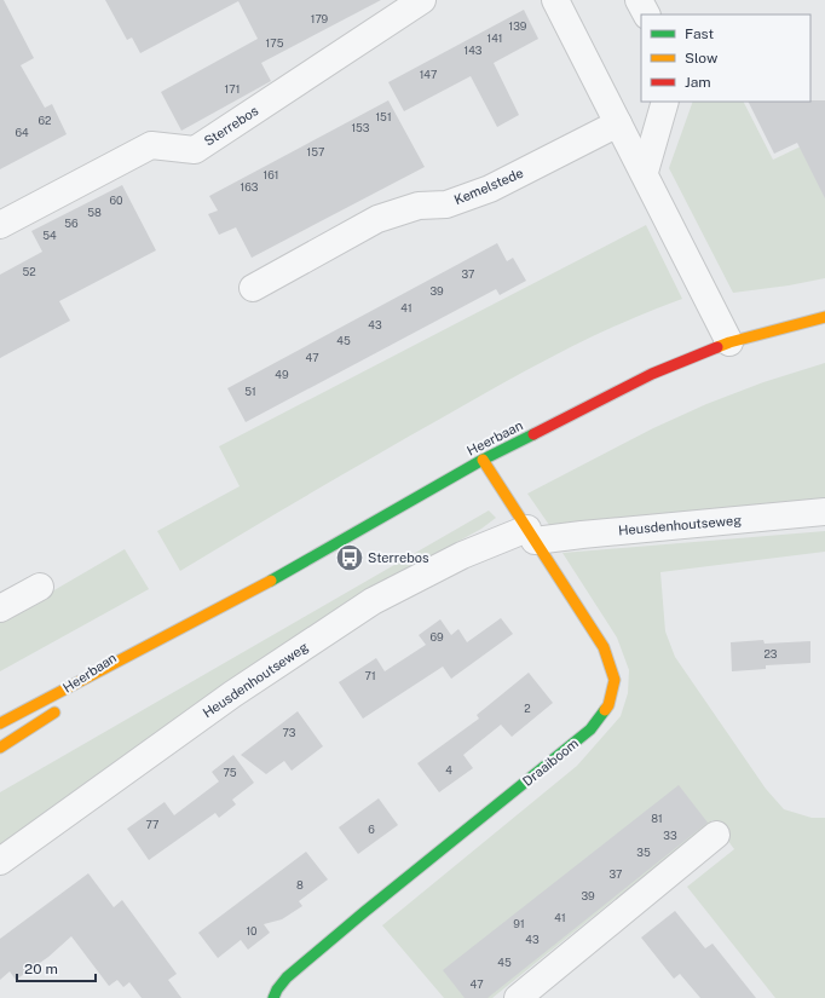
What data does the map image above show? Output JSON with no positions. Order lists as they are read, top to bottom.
{
  "streets": {
    "street": [
      "Sterrebos",
      "Kemelstede",
      "Heerbaan",
      "Heusdenhoutseweg",
      "Draaiboom"
    ]
  },
  "crossings": [
    ["Heerbaan", "Draaiboom"],
    ["Heusdenhoutseweg", "Draaiboom"]
  ],
  "places": {
    "bus stop": ["Sterrebos"]
  },
  "house_numbers": [
    "179",
    "139",
    "141",
    "175",
    "143",
    "147",
    "171",
    "151",
    "62",
    "153",
    "64",
    "157",
    "161",
    "163",
    "60",
    "58",
    "56",
    "54",
    "52",
    "37",
    "39",
    "41",
    "43",
    "45",
    "47",
    "49",
    "51",
    "69",
    "23",
    "71",
    "2",
    "73",
    "4",
    "75",
    "81",
    "77",
    "6",
    "33",
    "35",
    "37",
    "8",
    "39",
    "41",
    "91",
    "10",
    "43",
    "45",
    "47"
  ],
  "legend": ["Fast", "Slow", "Jam"],
  "scale_bar": "20 m"
}
